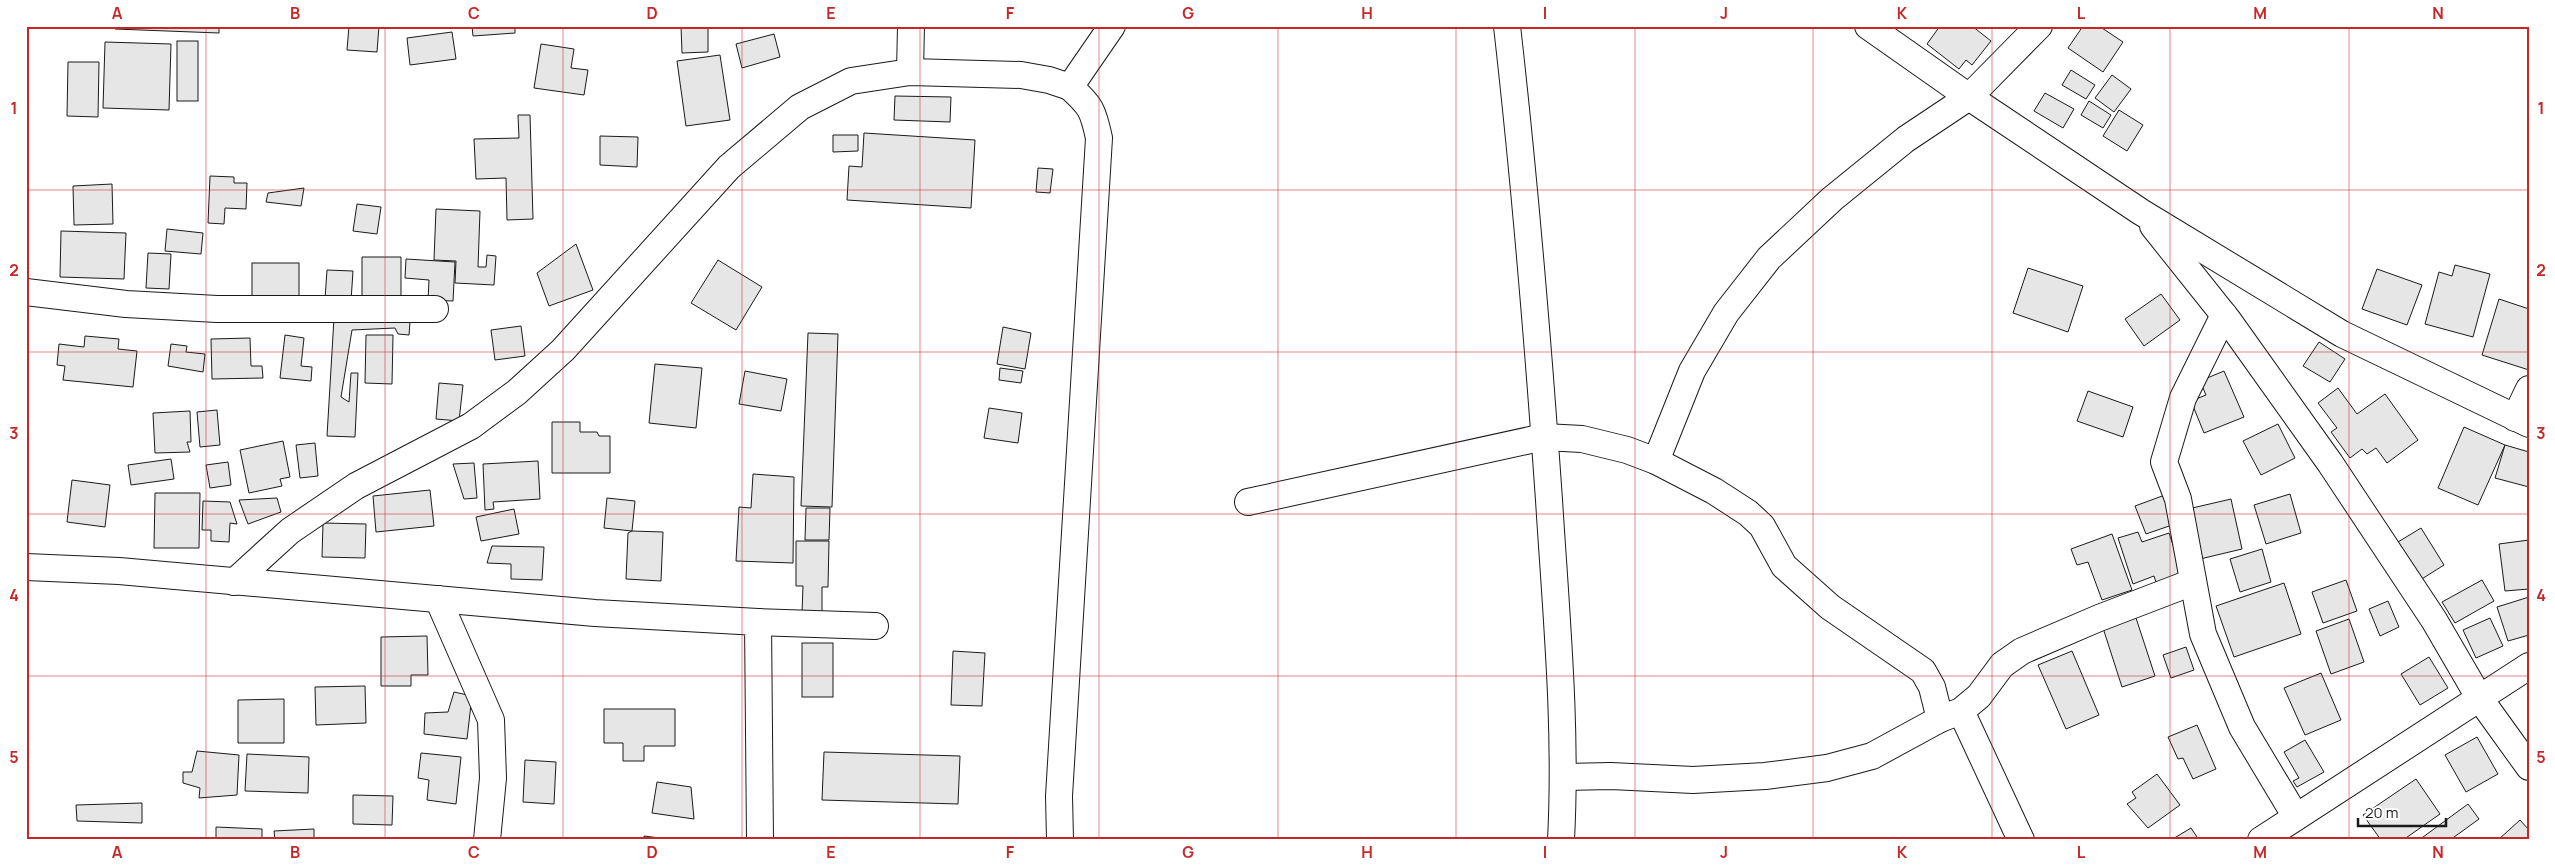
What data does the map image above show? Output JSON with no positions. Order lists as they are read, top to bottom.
{
  "scale_bar": "20 m",
  "grid": {
    "columns": [
      "A",
      "B",
      "C",
      "D",
      "E",
      "F",
      "G",
      "H",
      "I",
      "J",
      "K",
      "L",
      "M",
      "N"
    ],
    "rows": [
      "1",
      "2",
      "3",
      "4",
      "5"
    ]
  }
}
